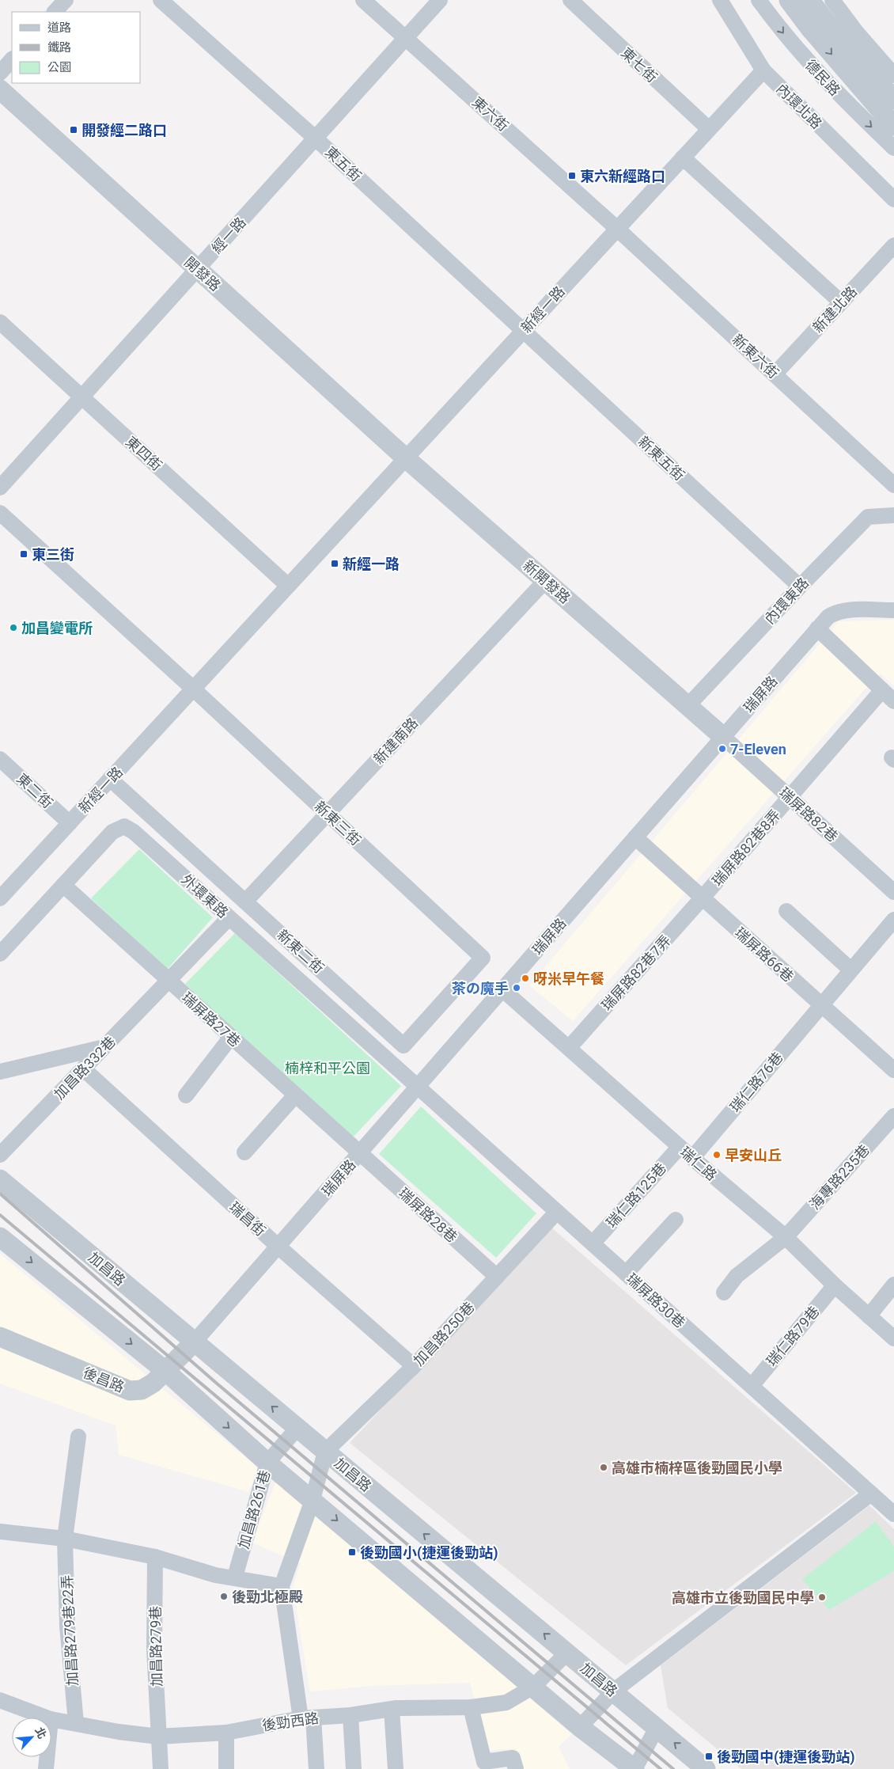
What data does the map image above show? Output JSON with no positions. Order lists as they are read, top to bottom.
{
  "streets": {
    "street": [
      "東七街",
      "德民路",
      "內環北路",
      "東六街",
      "東五街",
      "經一路",
      "開發路",
      "新經一路",
      "新建北路",
      "新東六街",
      "東四街",
      "新東五街",
      "新開發路",
      "內環東路",
      "瑞屏路",
      "新建南路",
      "東二街",
      "瑞屏路82巷",
      "新東三街",
      "瑞屏路82巷8弄",
      "外環東路",
      "新東二街",
      "瑞屏路66巷",
      "瑞屏路82巷7弄",
      "瑞屏路27巷",
      "加昌路332巷",
      "瑞仁路76巷",
      "瑞仁路",
      "海專路235巷",
      "瑞仁路125巷",
      "瑞屏路28巷",
      "瑞昌街",
      "加昌路",
      "瑞屏路30巷",
      "加昌路250巷",
      "瑞仁路79巷",
      "後昌路",
      "加昌路261巷",
      "加昌路279巷22弄",
      "加昌路279巷",
      "後勁西路"
    ]
  },
  "crossings": [
    ["東七街", "新經一路"],
    ["內環北路", "新經一路"],
    ["東六街", "經一路"],
    ["東六街", "新經一路"],
    ["東六街", "新東六街"],
    ["東五街", "經一路"],
    ["東五街", "新經一路"],
    ["東五街", "新東五街"],
    ["經一路", "開發路"],
    ["經一路", "東四街"],
    ["開發路", "新經一路"],
    ["開發路", "新開發路"],
    ["新經一路", "新東六街"],
    ["新經一路", "東四街"],
    ["新經一路", "新東五街"],
    ["新經一路", "新開發路"],
    ["新經一路", "東二街"],
    ["新經一路", "新東三街"],
    ["新經一路", "新東二街"],
    ["新建北路", "新東六街"],
    ["新東五街", "內環東路"],
    ["新開發路", "內環東路"],
    ["新開發路", "瑞屏路"],
    ["新開發路", "新建南路"],
    ["新開發路", "瑞屏路82巷"],
    ["瑞屏路", "瑞屏路82巷"],
    ["瑞屏路", "外環東路"],
    ["瑞屏路", "瑞屏路66巷"],
    ["瑞屏路", "瑞屏路27巷"],
    ["瑞屏路", "瑞仁路"],
    ["瑞屏路", "瑞屏路28巷"],
    ["瑞屏路", "瑞昌街"],
    ["瑞屏路", "加昌路"],
    ["瑞屏路", "瑞屏路30巷"],
    ["瑞屏路", "後昌路"],
    ["新建南路", "新東三街"],
    ["新建南路", "新東二街"],
    ["瑞屏路82巷", "瑞屏路82巷8弄"],
    ["新東三街", "新東二街"],
    ["瑞屏路82巷8弄", "瑞屏路66巷"],
    ["瑞屏路82巷8弄", "瑞屏路82巷7弄"],
    ["外環東路", "瑞屏路27巷"],
    ["外環東路", "加昌路332巷"],
    ["外環東路", "瑞屏路30巷"],
    ["瑞屏路66巷", "瑞屏路82巷7弄"],
    ["瑞屏路66巷", "瑞仁路76巷"],
    ["瑞屏路82巷7弄", "瑞仁路"],
    ["瑞屏路27巷", "加昌路332巷"],
    ["瑞屏路27巷", "瑞屏路28巷"],
    ["加昌路332巷", "瑞昌街"],
    ["瑞仁路76巷", "瑞仁路"],
    ["瑞仁路", "海專路235巷"],
    ["瑞仁路", "瑞仁路125巷"],
    ["瑞仁路", "瑞仁路79巷"],
    ["瑞仁路125巷", "瑞屏路30巷"],
    ["瑞屏路28巷", "加昌路250巷"],
    ["瑞昌街", "加昌路250巷"],
    ["加昌路", "加昌路250巷"],
    ["加昌路", "後昌路"],
    ["加昌路", "加昌路261巷"],
    ["加昌路", "後勁西路"],
    ["瑞屏路30巷", "加昌路250巷"],
    ["瑞屏路30巷", "瑞仁路79巷"],
    ["加昌路279巷22弄", "後勁西路"],
    ["加昌路279巷", "後勁西路"]
  ],
  "parks": ["楠梓和平公園"],
  "places": {
    "transit": [
      "開發經二路口",
      "東六新經路口",
      "東三街",
      "新經一路",
      "後勁國小(捷運後勁站)",
      "後勁國中(捷運後勁站)"
    ],
    "other": [
      "加昌變電所",
      "7-Eleven",
      "呀米早午餐",
      "茶の魔手",
      "早安山丘",
      "高雄市楠梓區後勁國民小學",
      "後勁北極殿",
      "高雄市立後勁國民中學"
    ]
  },
  "legend": ["道路", "鐵路", "公園"],
  "north": "top right"
}
